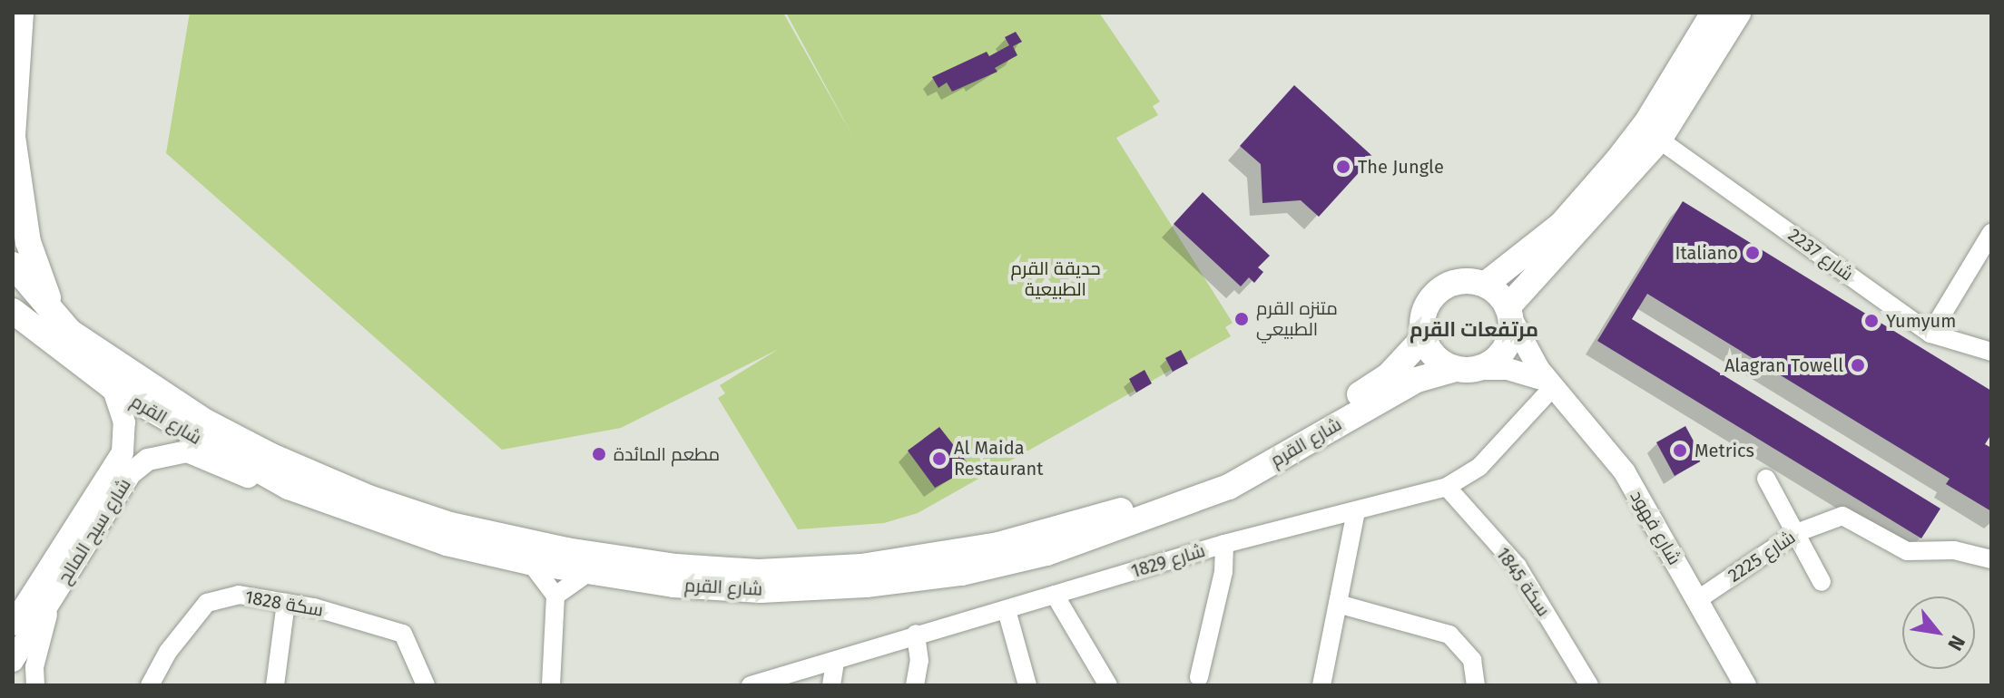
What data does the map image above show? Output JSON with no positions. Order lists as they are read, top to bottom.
{
  "streets": {
    "main road": ["شارع القرم"],
    "street": [
      "2237 شارع",
      "شارع فهود",
      "شارع سيح المالح",
      "شارع 2225",
      "1829 شارع",
      "1845 سكة",
      "سكة 1828"
    ]
  },
  "crossings": [
    ["شارع القرم", "شارع فهود"],
    ["شارع القرم", "شارع سيح المالح"],
    ["شارع فهود", "شارع 2225"],
    ["شارع فهود", "1829 شارع"],
    ["1829 شارع", "1845 سكة"]
  ],
  "districts": ["مرتفعات القرم"],
  "parks": ["حديقة القرم الطبيعية"],
  "places": [
    "The Jungle",
    "Italiano",
    "متنزه القرم الطبيعي",
    "Yumyum",
    "Alagran Towell",
    "Metrics",
    "مطعم المائدة",
    "Al Maida Restaurant"
  ],
  "north": "bottom right"
}
